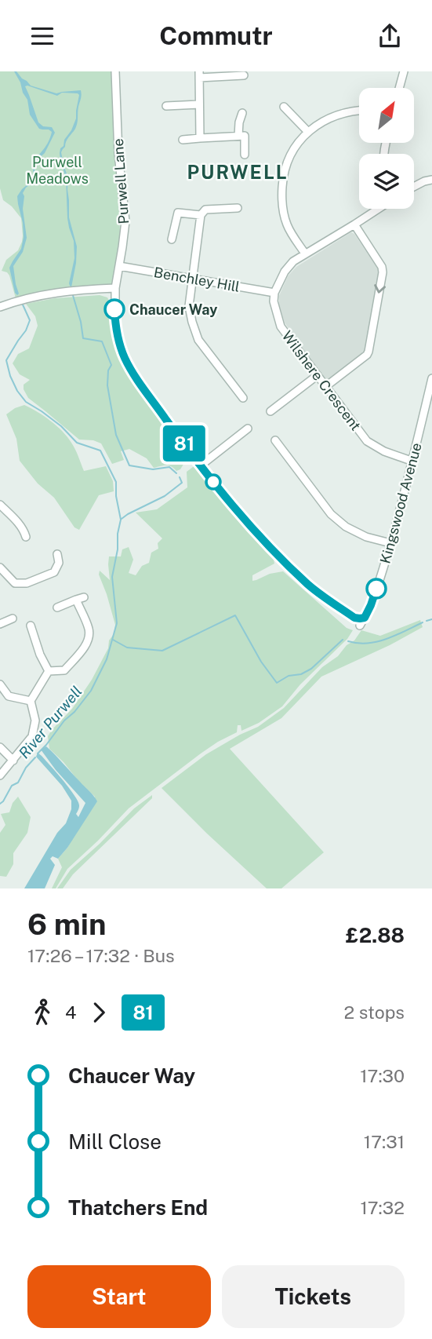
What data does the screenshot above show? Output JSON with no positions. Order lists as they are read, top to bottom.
{
  "streets": {
    "street": [
      "Purwell Lane",
      "Benchley Hill",
      "Wilshere Crescent",
      "Kingswood Avenue"
    ]
  },
  "crossings": [
    ["Purwell Lane", "Benchley Hill"],
    ["Purwell Lane", "Kingswood Avenue"],
    ["Benchley Hill", "Wilshere Crescent"],
    ["Wilshere Crescent", "Kingswood Avenue"]
  ],
  "districts": ["PURWELL"],
  "water": ["River Purwell"],
  "parks": ["Purwell Meadows"],
  "places": ["Chaucer Way"],
  "lines": ["bus line 81"],
  "north": "top right",
  "page": {
    "header": "Commutr",
    "on_map": "81",
    "heading": ["6 min", "17:26 – 17:32 · Bus", "£2.88"],
    "legs": ["4", "81", "2 stops"],
    "list": [
      {
        "name": "Chaucer Way",
        "value": "17:30"
      },
      {
        "name": "Mill Close",
        "value": "17:31"
      },
      {
        "name": "Thatchers End",
        "value": "17:32"
      }
    ],
    "buttons": ["Start", "Tickets"]
  }
}
